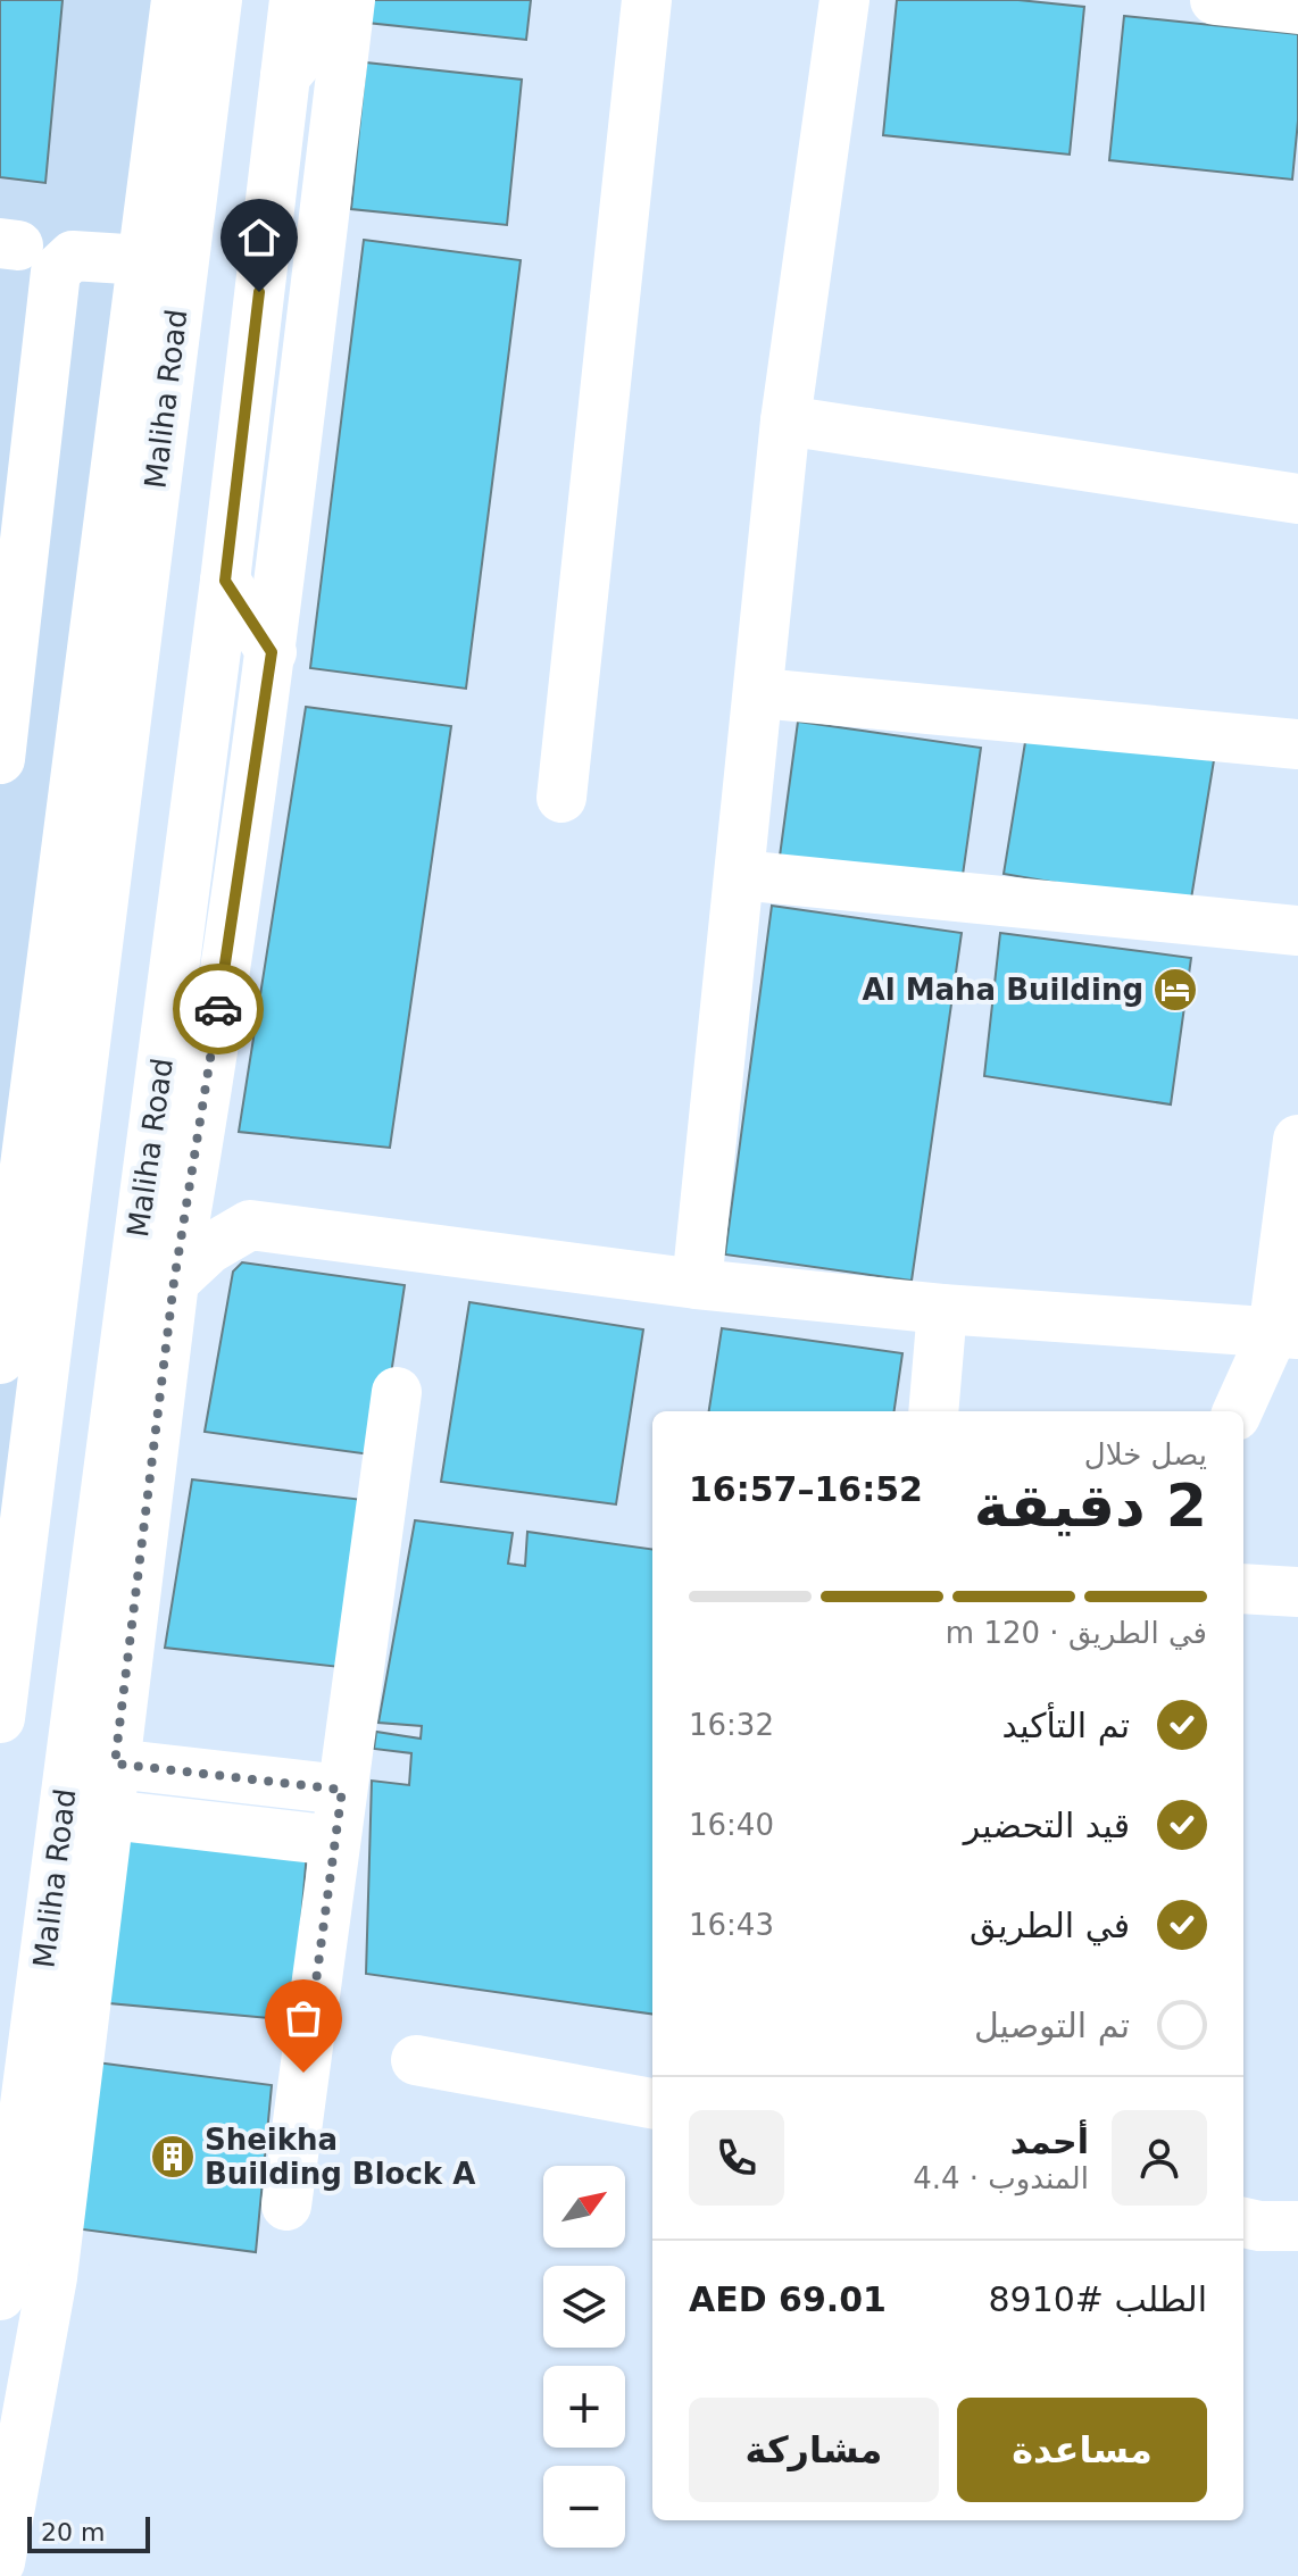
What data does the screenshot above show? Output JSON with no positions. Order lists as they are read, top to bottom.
{
  "streets": {
    "street": ["Maliha Road"]
  },
  "places": {
    "hotel": ["Al Maha Building"],
    "building": ["Sheikha Building Block A"]
  },
  "scale_bar": "20 m",
  "north": "top right",
  "page": {
    "heading": ["2 دقيقة", "يصل خلال", "16:52–16:57"],
    "panel": [
      "أحمد",
      "المندوب · 4.4",
      "الطلب #8910",
      "AED 69.01"
    ],
    "bar": "في الطريق · 120 m",
    "list": [
      ["تم التأكيد", "16:32"],
      ["قيد التحضير", "16:40"],
      ["في الطريق", "16:43"],
      "تم التوصيل"
    ],
    "map_buttons": ["+", "−"],
    "buttons": ["مساعدة", "مشاركة"],
    "scale": "20 m"
  }
}
